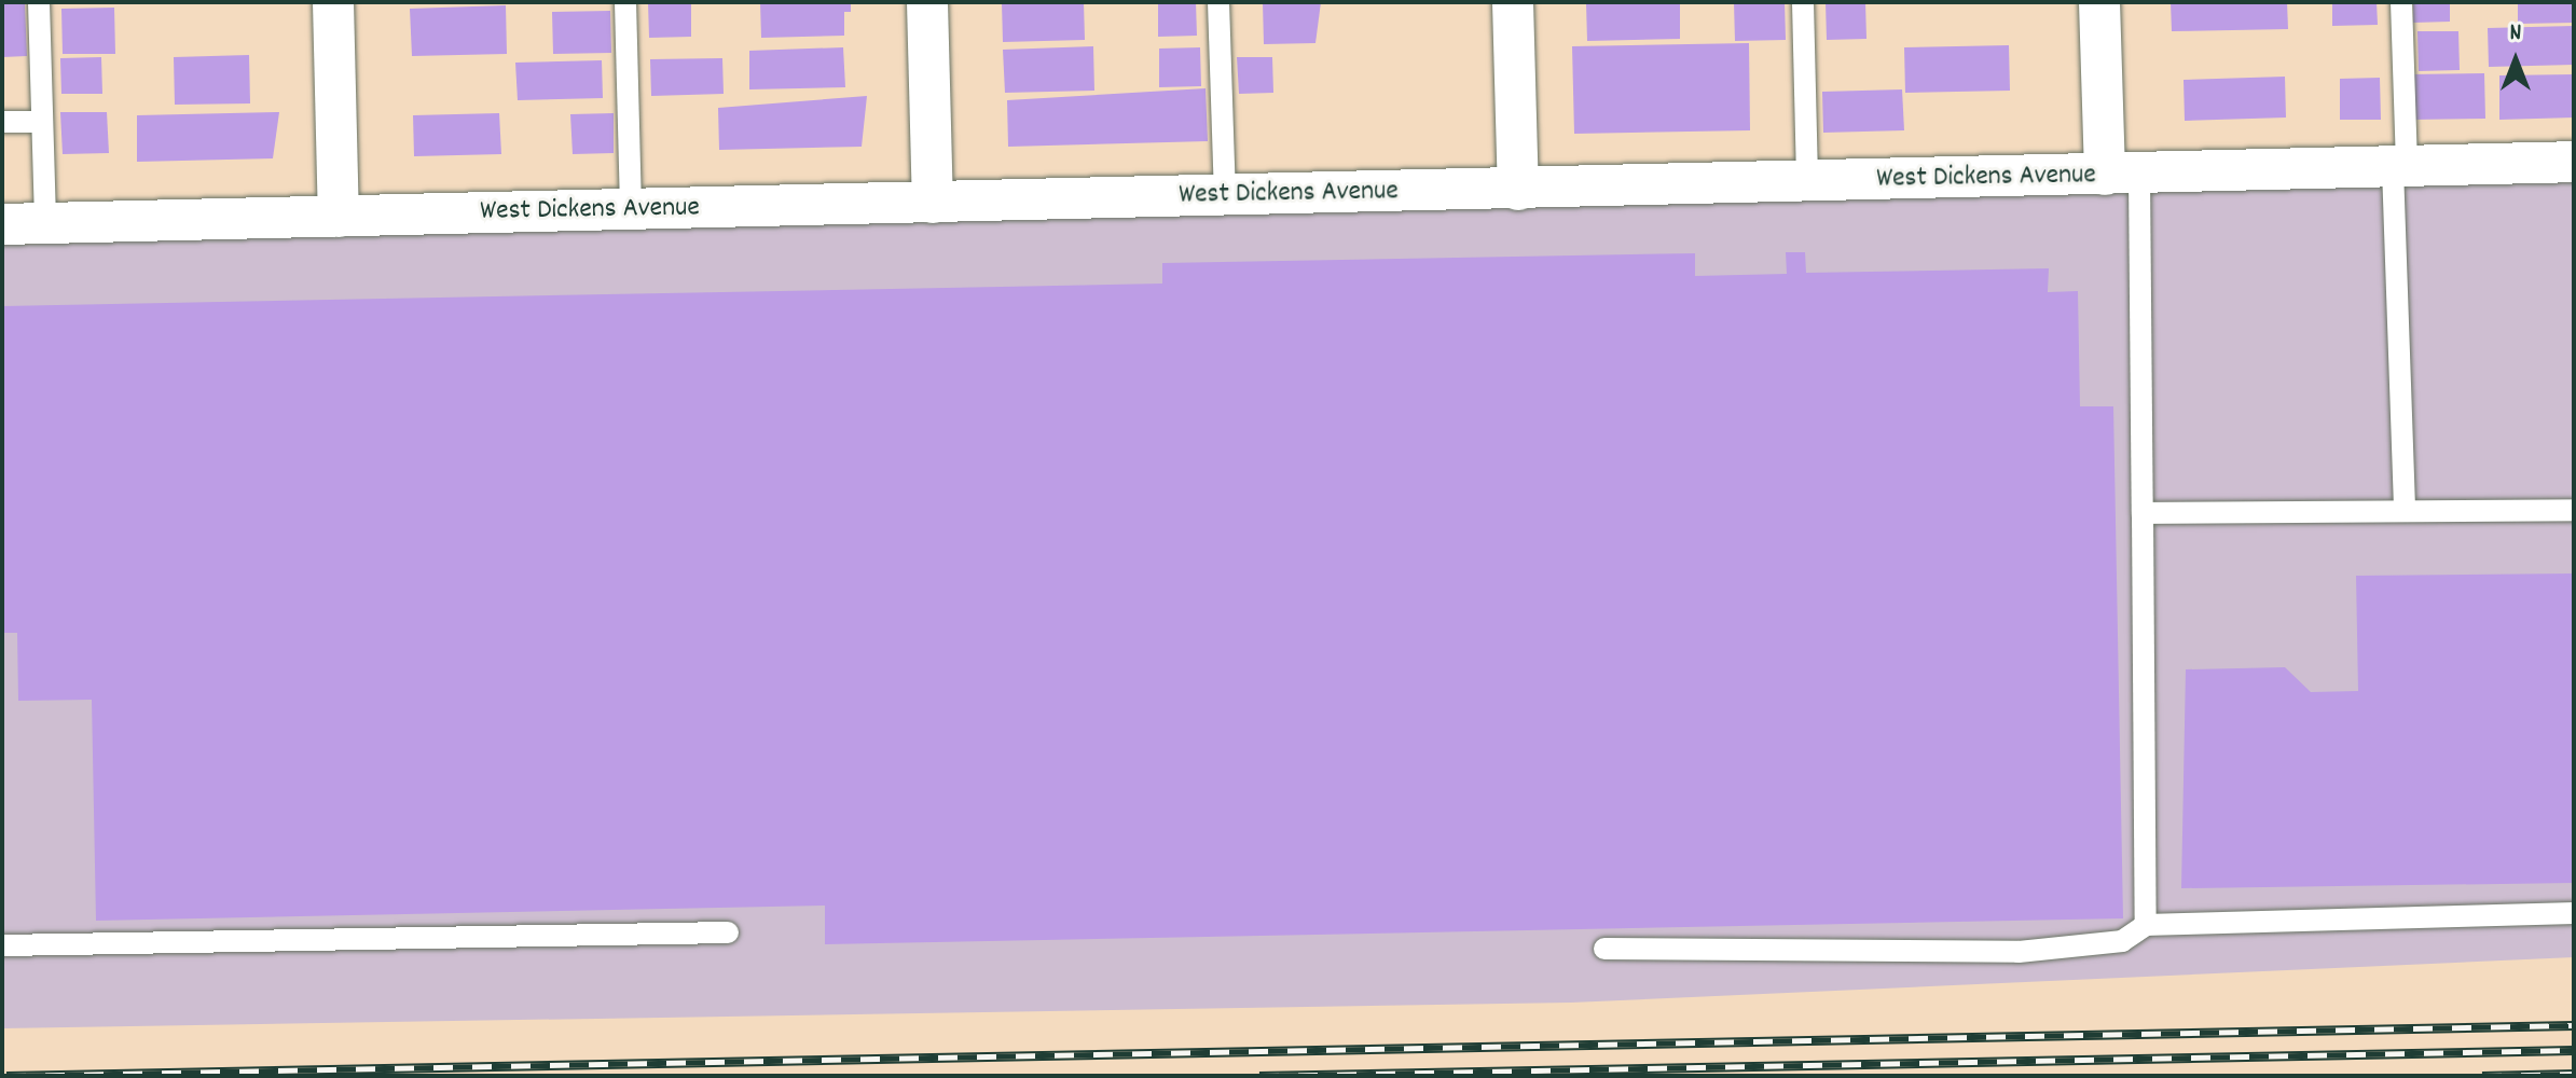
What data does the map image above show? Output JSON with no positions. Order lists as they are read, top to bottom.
{
  "streets": {
    "street": ["West Dickens Avenue"]
  },
  "north": "top"
}
